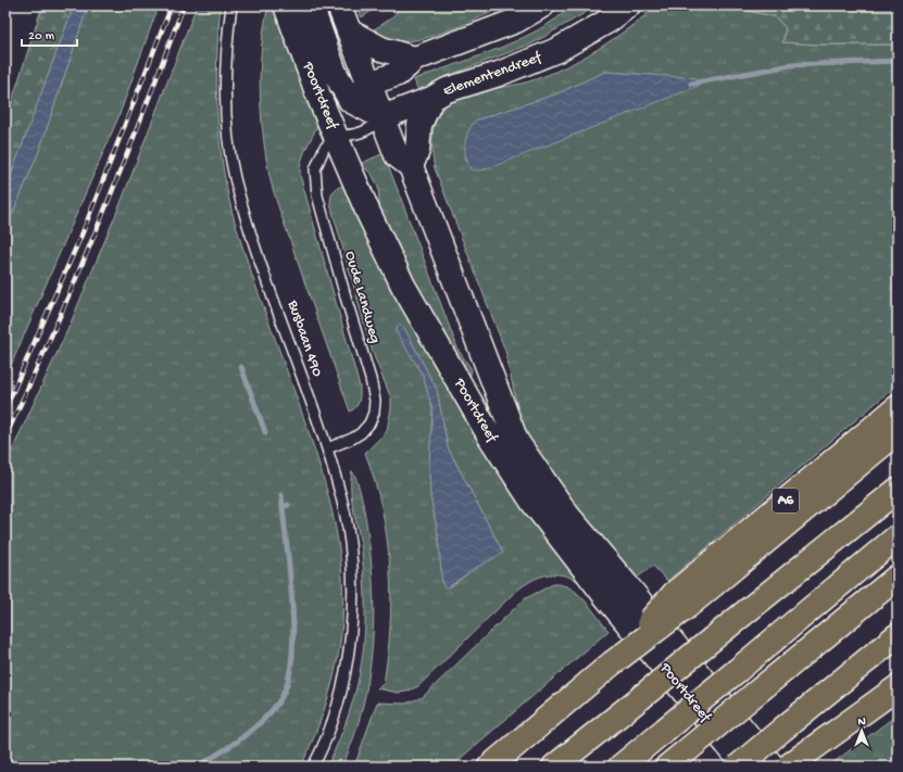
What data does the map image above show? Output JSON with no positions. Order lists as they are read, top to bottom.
{
  "streets": {
    "highway": ["A6"],
    "main road": ["Elementendreef", "Poortdreef"],
    "lane": ["Oude Landweg", "Busbaan 490"]
  },
  "crossings": [
    ["Elementendreef", "Poortdreef"],
    ["Poortdreef", "Oude Landweg"],
    ["Oude Landweg", "Busbaan 490"]
  ],
  "scale_bar": "20 m",
  "north": "top"
}
